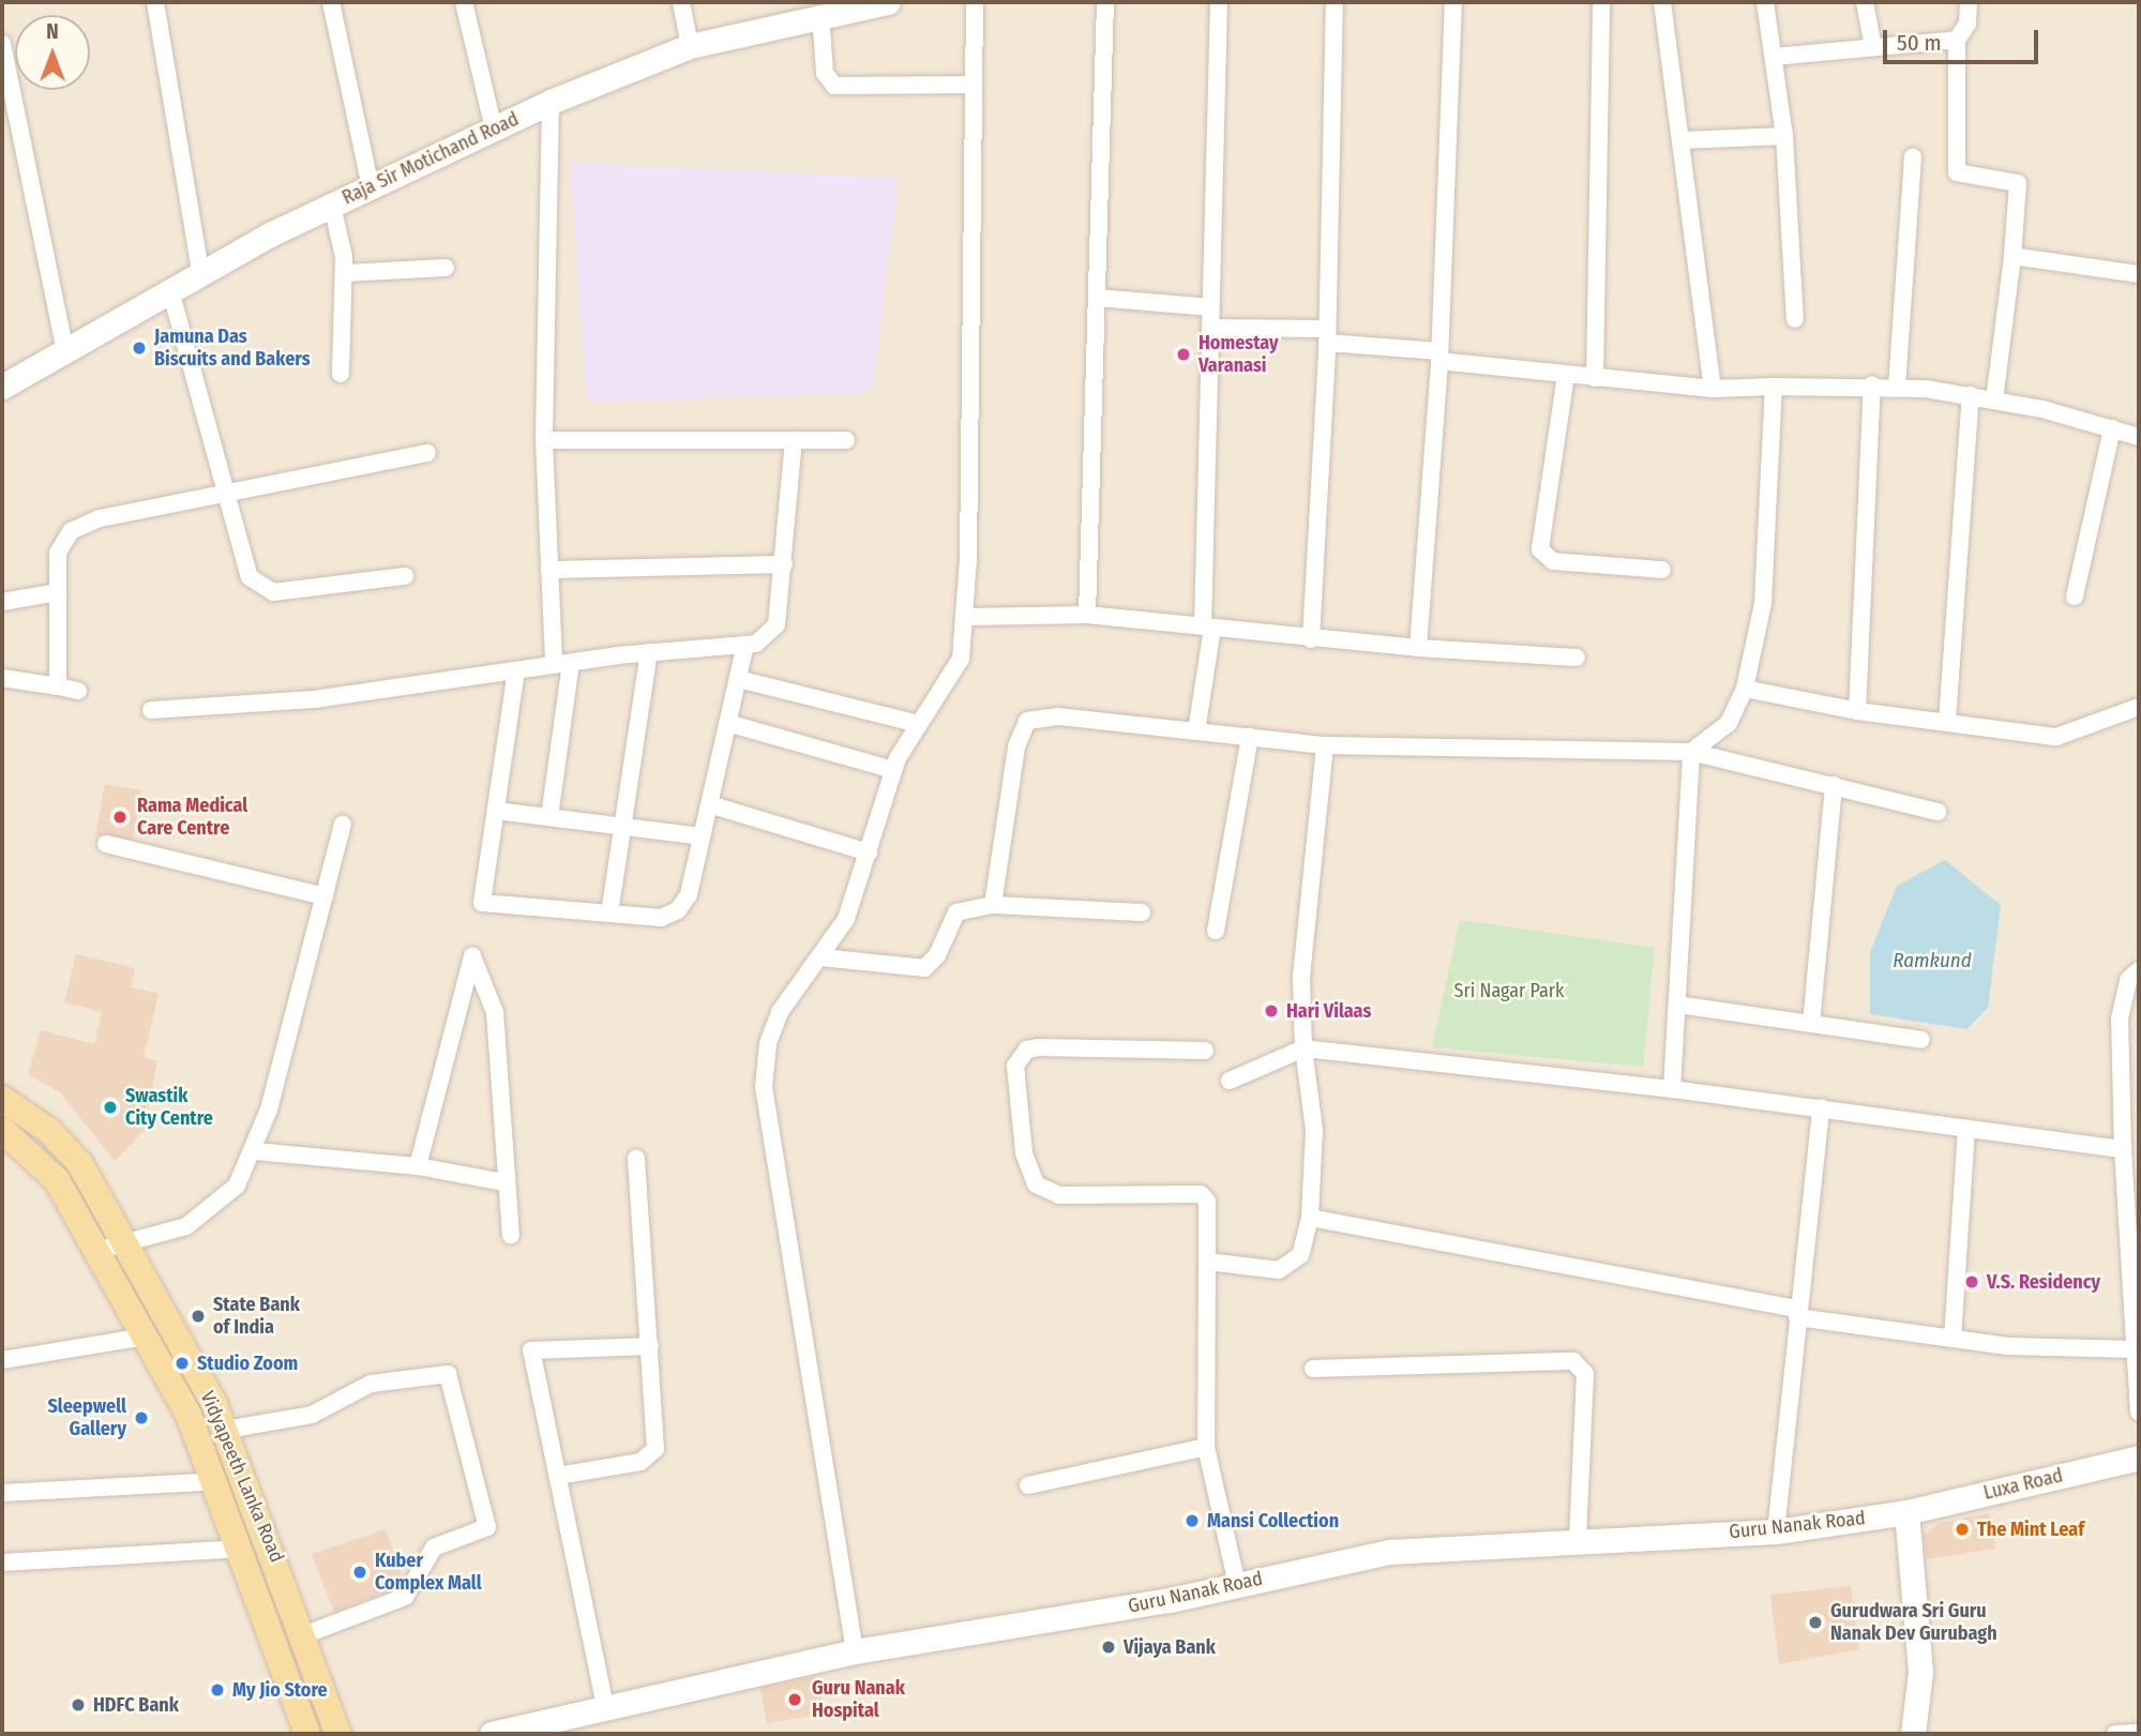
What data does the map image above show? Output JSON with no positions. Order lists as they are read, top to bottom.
{
  "streets": {
    "main road": ["Vidyapeeth Lanka Road"],
    "street": ["Raja Sir Motichand Road", "Luxa Road", "Guru Nanak Road"]
  },
  "crossings": [
    ["Luxa Road", "Guru Nanak Road"]
  ],
  "water": ["Ramkund"],
  "parks": ["Sri Nagar Park"],
  "places": [
    "Jamuna Das Biscuits and Bakers",
    "Homestay Varanasi",
    "Rama Medical Care Centre",
    "Hari Vilaas",
    "Swastik City Centre",
    "V.S. Residency",
    "State Bank of India",
    "Studio Zoom",
    "Sleepwell Gallery",
    "Mansi Collection",
    "The Mint Leaf",
    "Kuber Complex Mall",
    "Gurudwara Sri Guru Nanak Dev Gurubagh",
    "Vijaya Bank",
    "My Jio Store",
    "Guru Nanak Hospital",
    "HDFC Bank"
  ],
  "scale_bar": "50 m",
  "north": "top"
}
